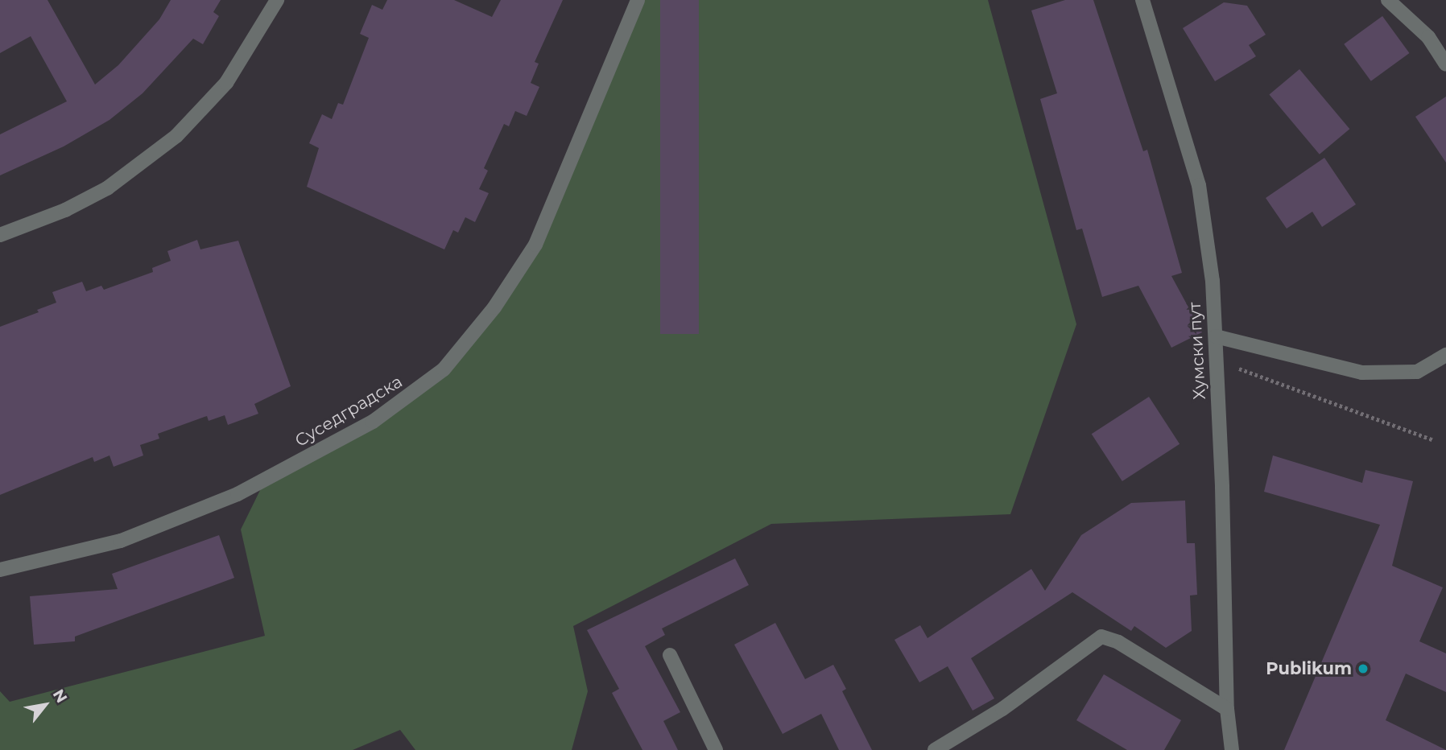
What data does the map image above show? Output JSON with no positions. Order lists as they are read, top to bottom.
{
  "streets": {
    "street": ["Хумски пут", "Суседградска"]
  },
  "places": ["Publikum"],
  "north": "top right"
}
